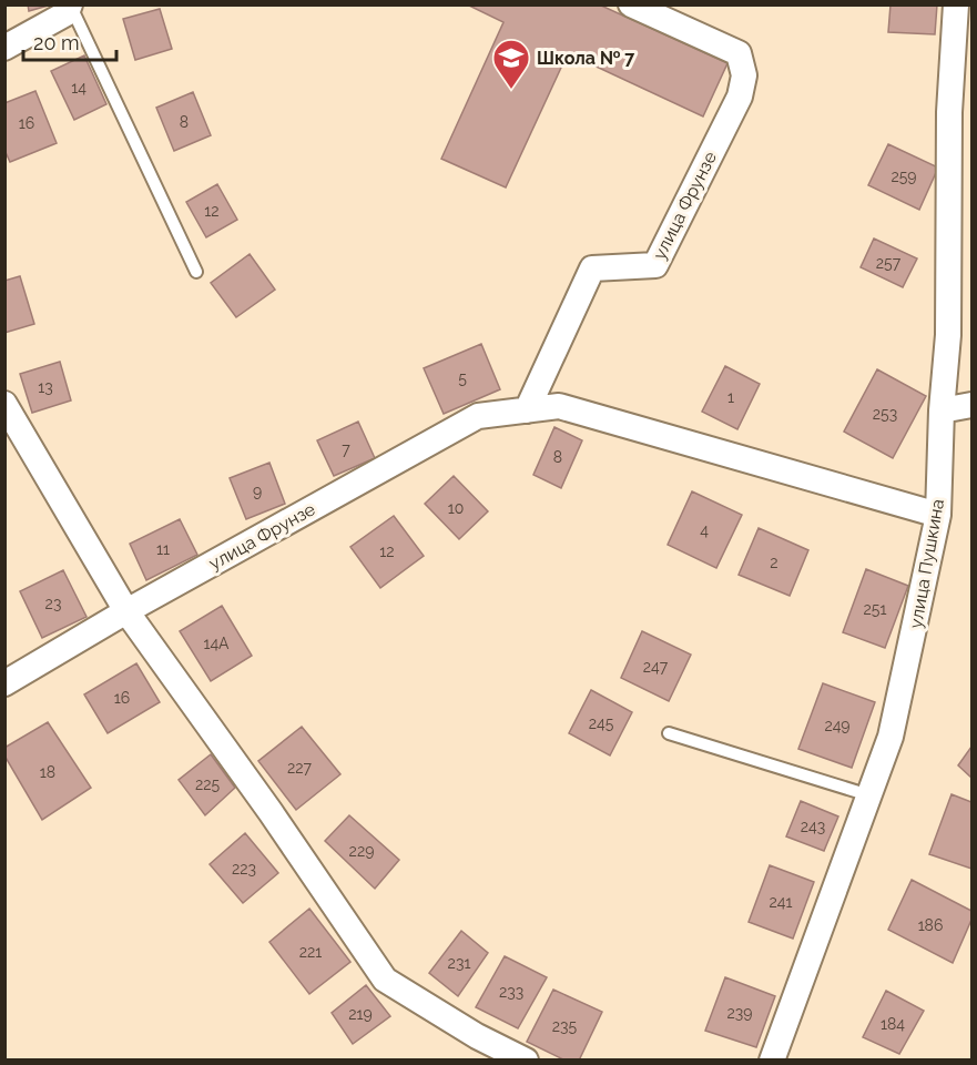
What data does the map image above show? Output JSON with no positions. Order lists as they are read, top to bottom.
{
  "streets": {
    "street": ["улица Фрунзе", "улица Пушкина"]
  },
  "crossings": [
    ["улица Фрунзе", "улица Пушкина"]
  ],
  "places": {
    "school or university": ["Школа № 7"]
  },
  "house_numbers": [
    "14",
    "8",
    "16",
    "259",
    "12",
    "257",
    "5",
    "13",
    "1",
    "253",
    "7",
    "8",
    "9",
    "10",
    "4",
    "11",
    "12",
    "2",
    "23",
    "251",
    "14А",
    "247",
    "16",
    "245",
    "249",
    "227",
    "18",
    "225",
    "243",
    "229",
    "223",
    "241",
    "186",
    "221",
    "231",
    "233",
    "239",
    "219",
    "184",
    "235"
  ],
  "scale_bar": "20 m"
}
